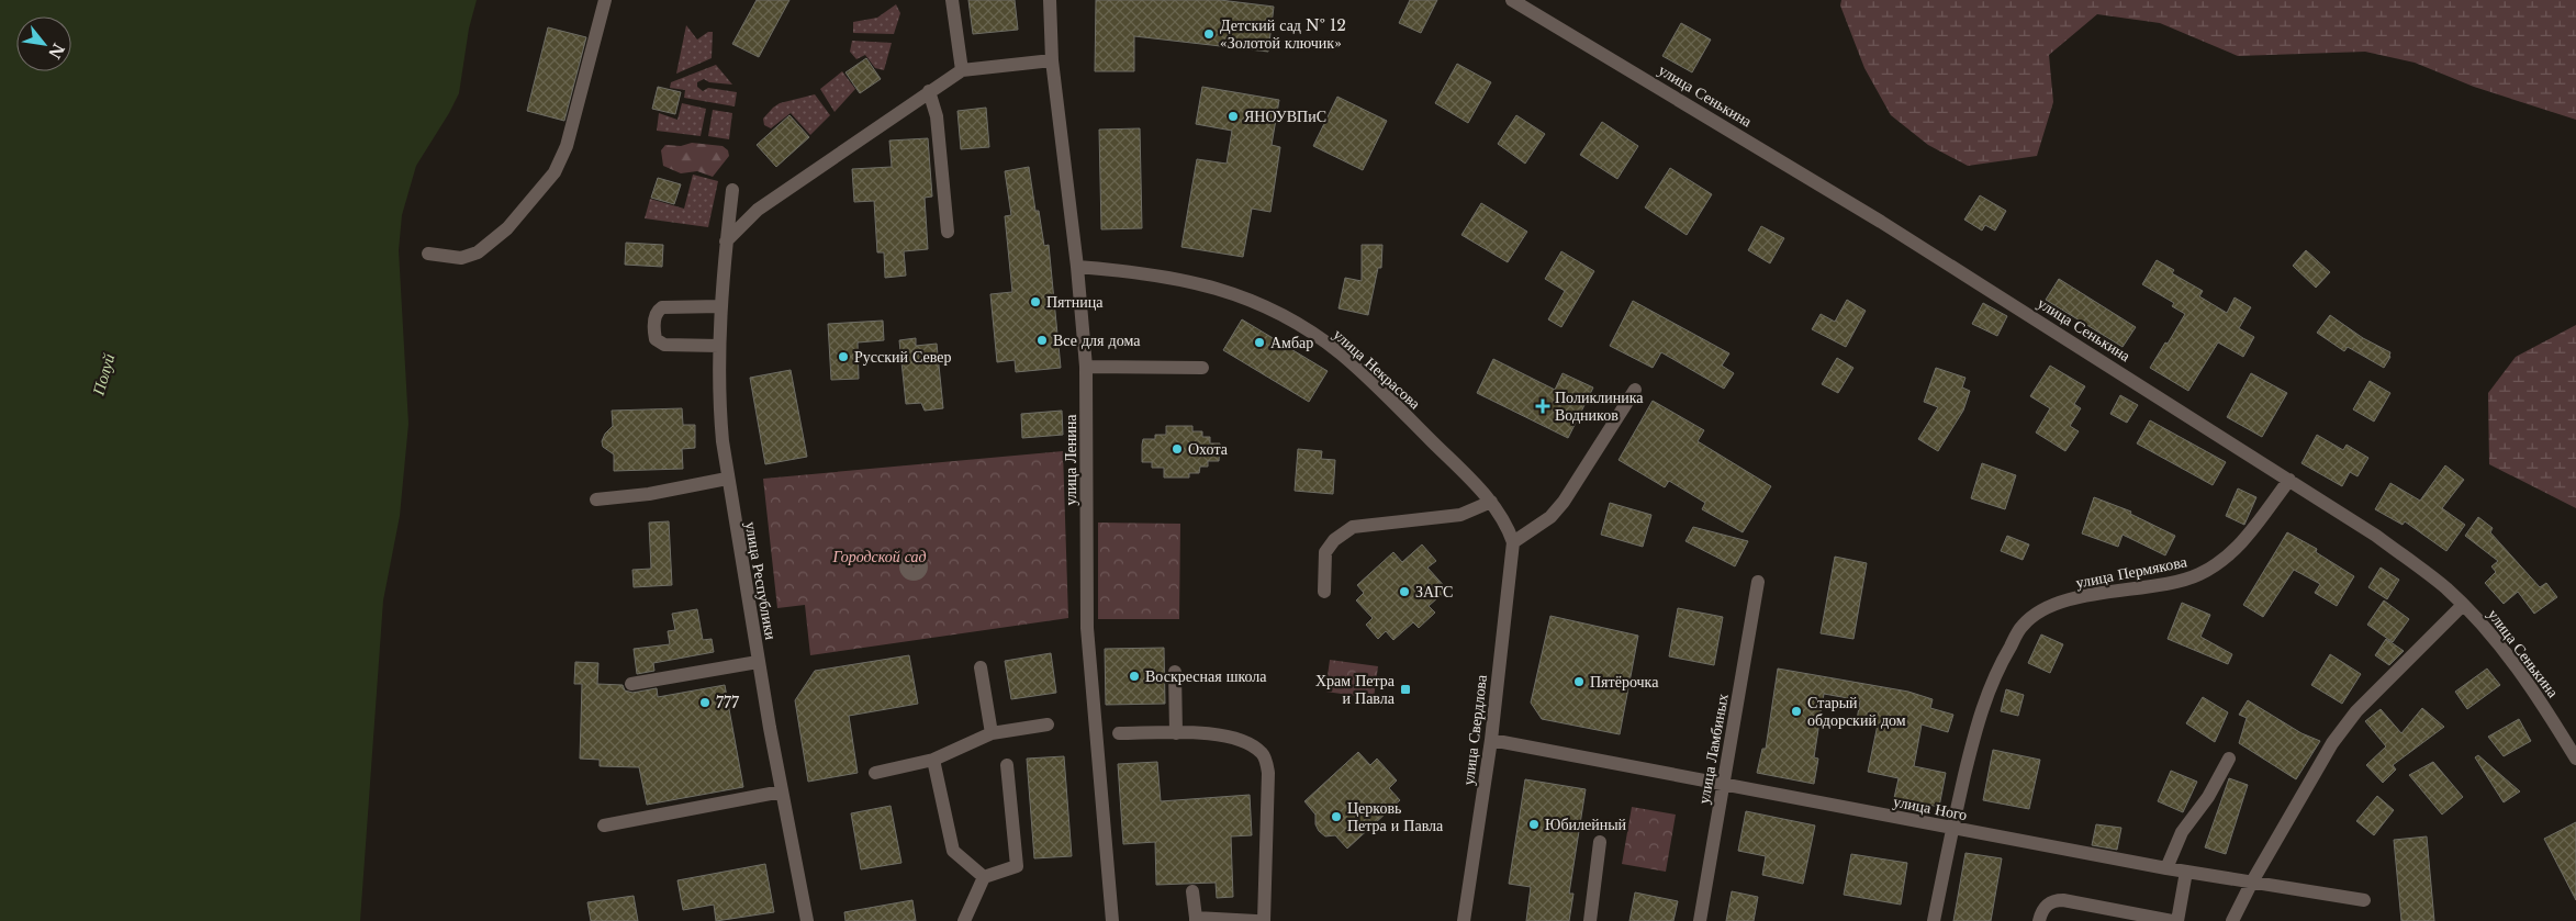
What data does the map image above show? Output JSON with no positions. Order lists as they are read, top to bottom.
{
  "streets": {
    "street": [
      "улица Сенькина",
      "улица Некрасова",
      "улица Ленина",
      "улица Пермякова",
      "улица Республики",
      "улица Свердлова",
      "улица Ламбиных",
      "улица Ного"
    ]
  },
  "crossings": [
    ["улица Сенькина", "улица Пермякова"],
    ["улица Некрасова", "улица Ленина"],
    ["улица Некрасова", "улица Свердлова"],
    ["улица Пермякова", "улица Ного"],
    ["улица Свердлова", "улица Ного"],
    ["улица Ламбиных", "улица Ного"]
  ],
  "water": ["Полуй"],
  "parks": ["Городской сад"],
  "places": {
    "other": [
      "Детский сад № 12 «Золотой ключик»",
      "ЯНОУВПиС",
      "Пятница",
      "Все для дома",
      "Амбар",
      "Русский Север",
      "Охота",
      "ЗАГС",
      "Воскресная школа",
      "Пятёрочка",
      "777",
      "Старый обдорский дом",
      "Церковь Петра и Павла",
      "Юбилейный"
    ],
    "health": ["Поликлиника Водников"],
    "transit": ["Храм Петра и Павла"]
  },
  "north": "bottom right"
}
